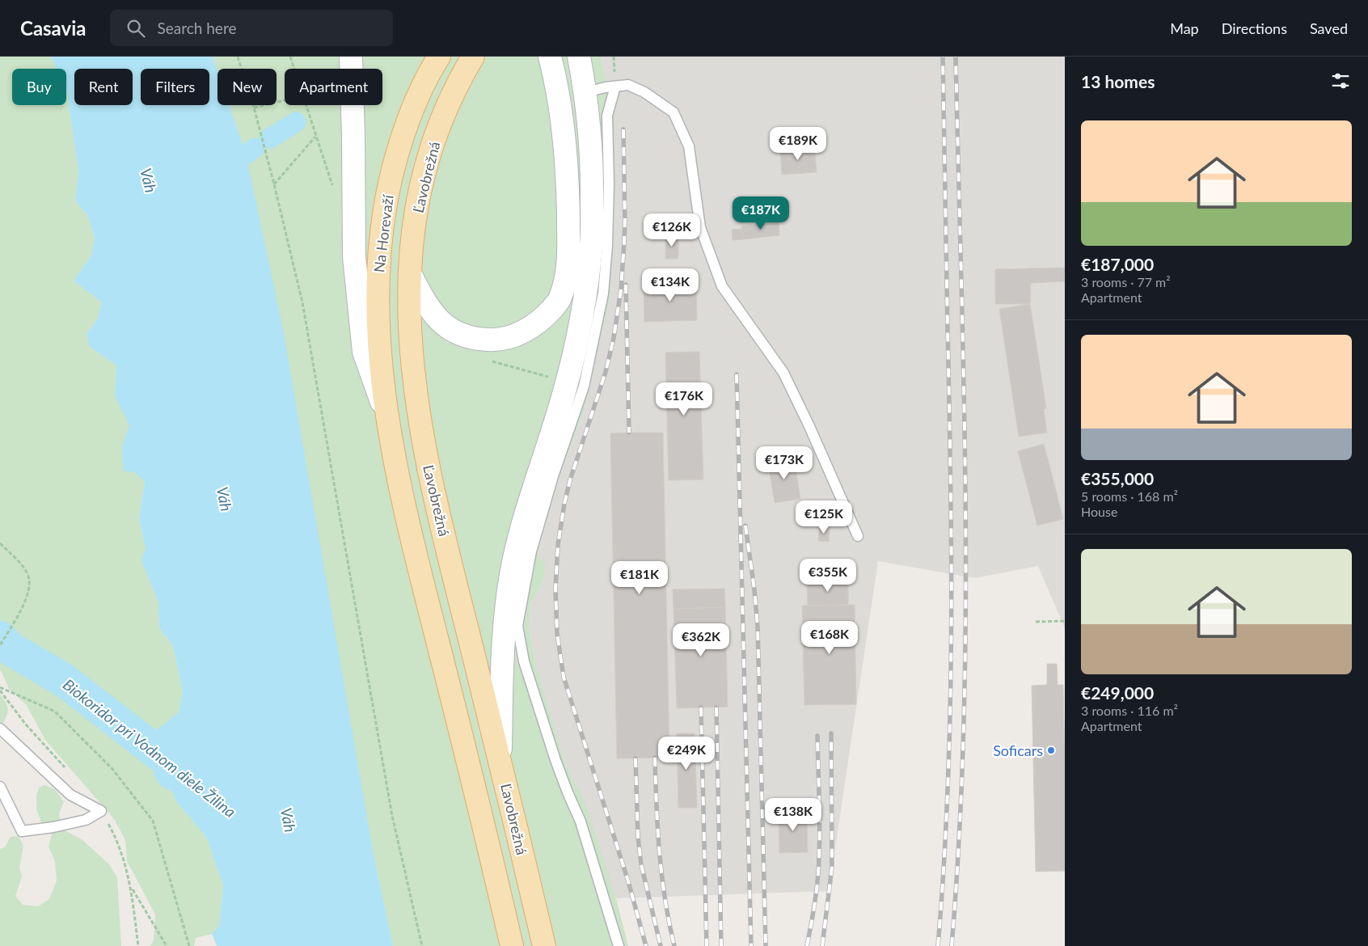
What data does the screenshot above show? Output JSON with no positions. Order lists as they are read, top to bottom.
{
  "streets": {
    "main road": ["Ľavobrežná", "Na Horevaží"]
  },
  "water": ["Váh", "Biokoridor pri Vodnom diele Žilina"],
  "places": ["Soficars"],
  "page": {
    "header": "Casavia",
    "search": "Search here",
    "nav": ["Map", "Directions", "Saved"],
    "heading": "13 homes",
    "chip": [
      "Buy",
      "Rent",
      "Filters",
      "New",
      "Apartment"
    ],
    "list": [
      {
        "name": "€187,000",
        "note": "3 rooms · 77 m² · Apartment"
      },
      {
        "name": "€355,000",
        "note": "5 rooms · 168 m² · House"
      },
      {
        "name": "€249,000",
        "note": "3 rooms · 116 m² · Apartment"
      }
    ],
    "price": [
      "€189K",
      "€187K",
      "€126K",
      "€134K",
      "€176K",
      "€173K",
      "€125K",
      "€355K",
      "€181K",
      "€168K",
      "€362K",
      "€249K",
      "€138K"
    ]
  }
}
